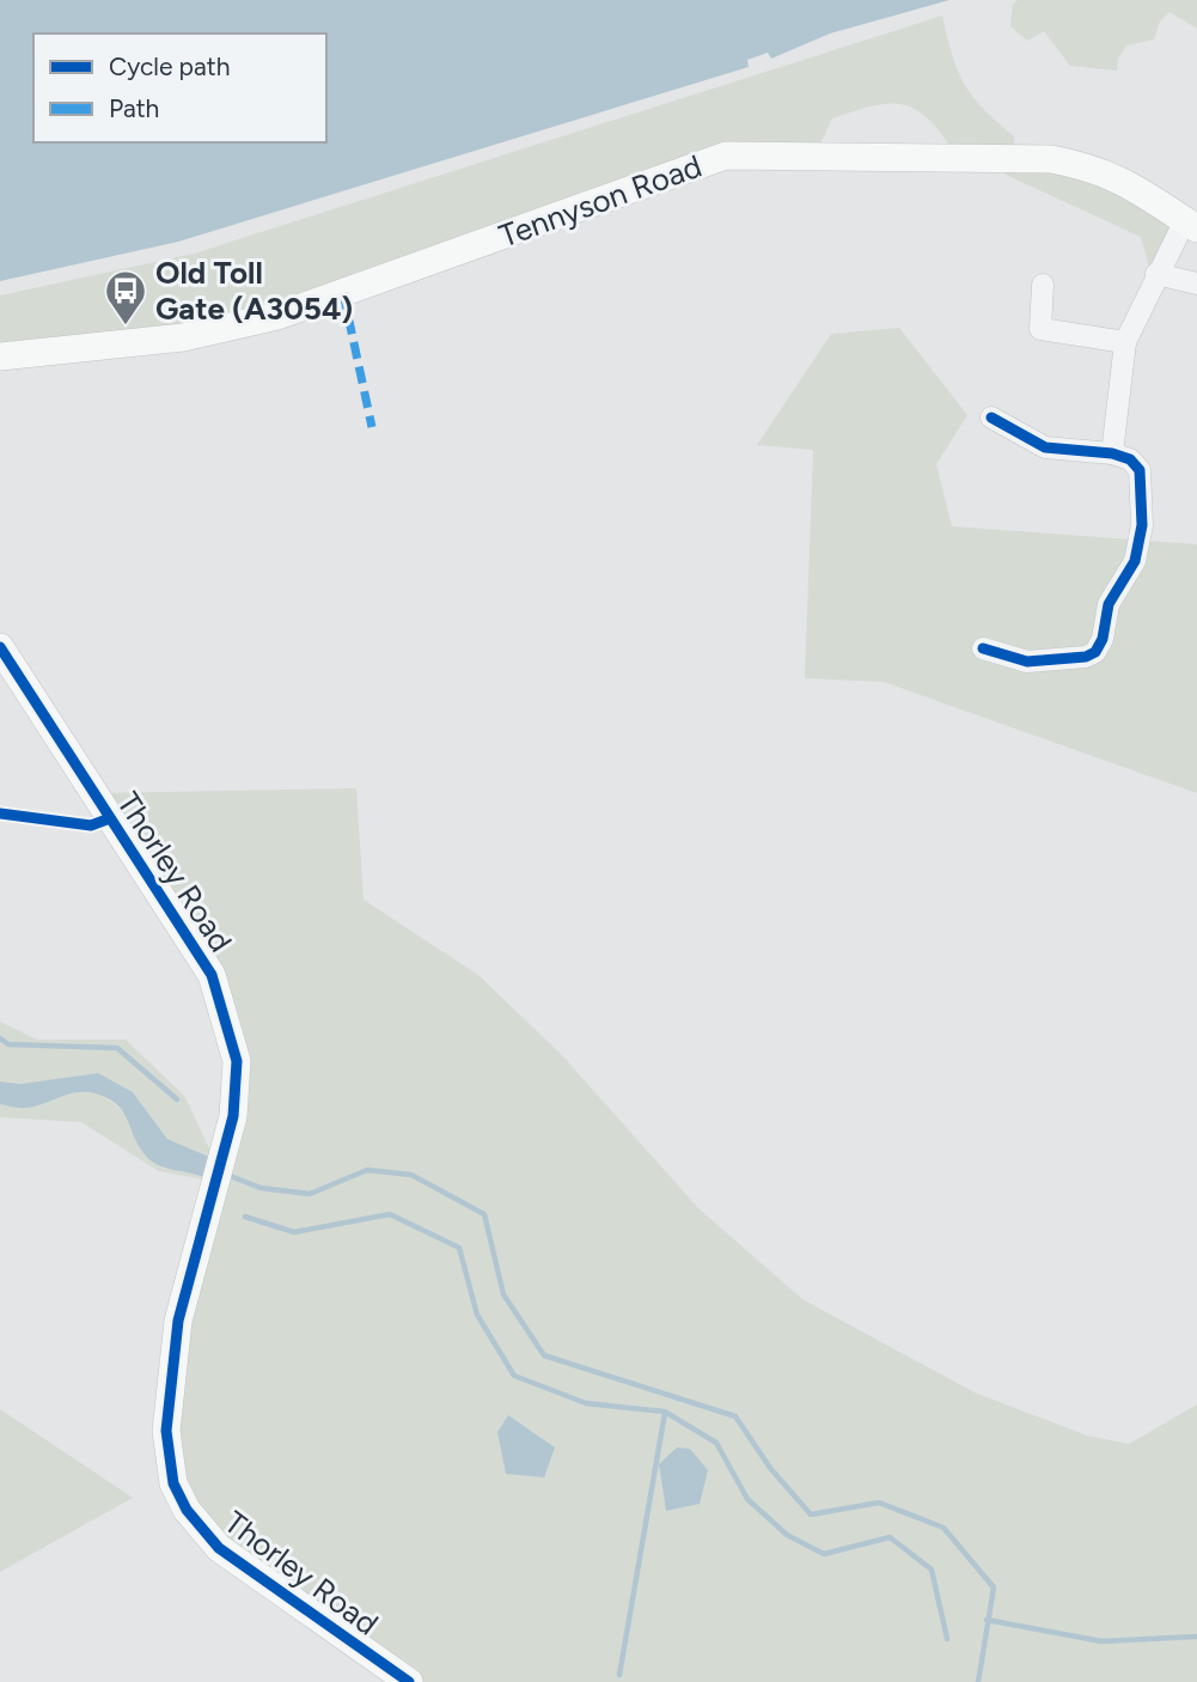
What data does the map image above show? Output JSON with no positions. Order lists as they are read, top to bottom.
{
  "streets": {
    "main road": ["Tennyson Road", "Thorley Road"]
  },
  "places": {
    "bus stop": ["Old Toll Gate (A3054)"]
  },
  "legend": ["Cycle path", "Path"]
}
